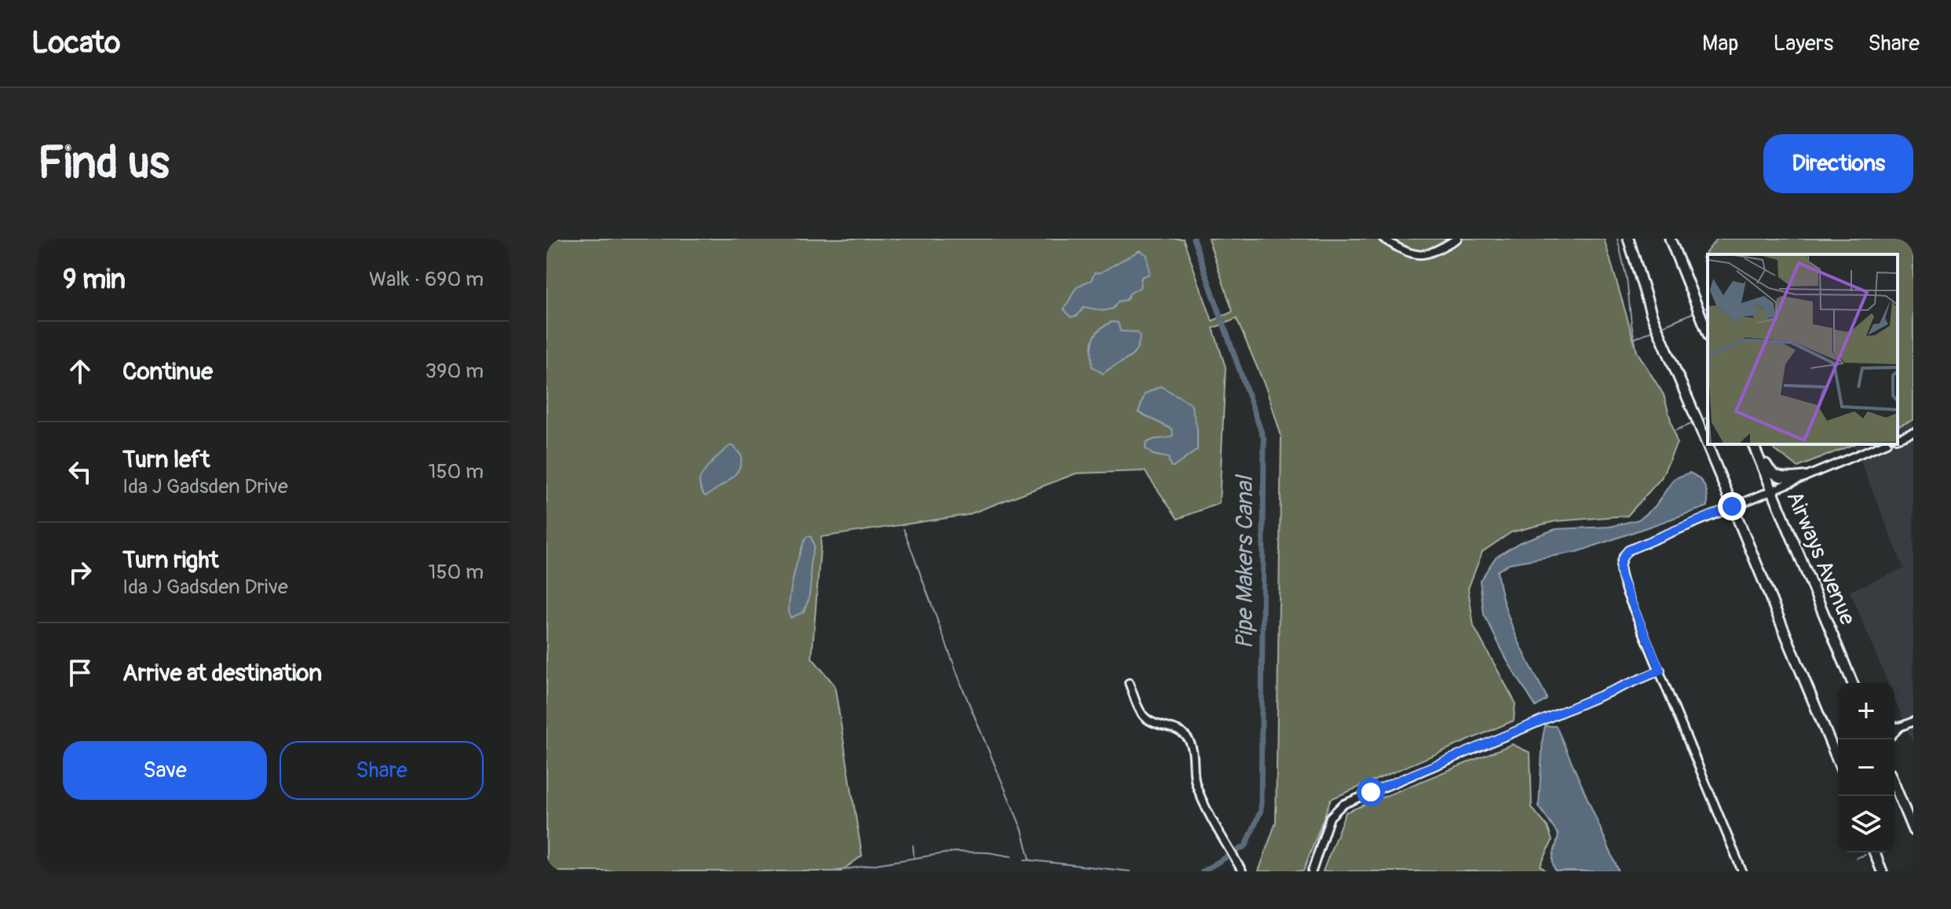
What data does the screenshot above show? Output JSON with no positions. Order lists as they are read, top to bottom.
{
  "streets": {
    "main road": ["Airways Avenue"]
  },
  "water": ["Pipe Makers Canal"],
  "page": {
    "header": "Locato",
    "nav": ["Map", "Layers", "Share"],
    "buttons": [
      "Directions",
      ["Save", "Share"]
    ],
    "title": "Find us",
    "heading": ["9 min", "Walk · 690 m"],
    "list": [
      ["Continue", "390 m"],
      ["Turn left", "Ida J Gadsden Drive", "150 m"],
      ["Turn right", "Ida J Gadsden Drive", "150 m"],
      "Arrive at destination"
    ],
    "map_buttons": ["+", "−"]
  }
}
